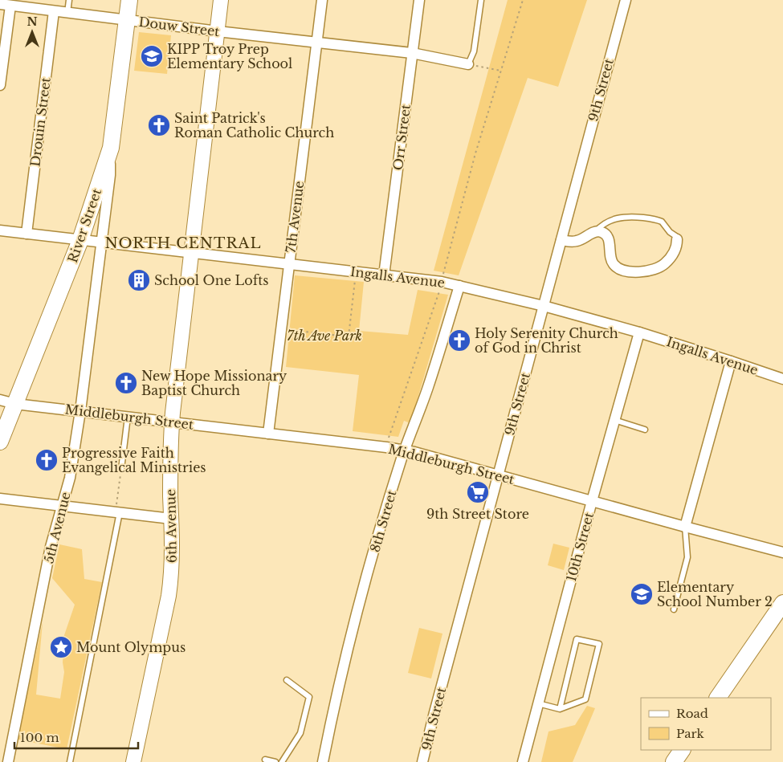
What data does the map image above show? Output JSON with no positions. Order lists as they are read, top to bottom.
{
  "streets": {
    "main road": ["River Street"],
    "street": [
      "Douw Street",
      "9th Street",
      "Drouin Street",
      "Orr Street",
      "7th Avenue",
      "Ingalls Avenue",
      "Middleburgh Street",
      "8th Street",
      "6th Avenue",
      "5th Avenue",
      "10th Street"
    ]
  },
  "crossings": [
    ["Douw Street", "Drouin Street"],
    ["Douw Street", "Orr Street"],
    ["Douw Street", "7th Avenue"],
    ["Douw Street", "River Street"],
    ["Douw Street", "6th Avenue"],
    ["9th Street", "Ingalls Avenue"],
    ["9th Street", "Middleburgh Street"],
    ["Drouin Street", "Ingalls Avenue"],
    ["Orr Street", "Ingalls Avenue"],
    ["7th Avenue", "Ingalls Avenue"],
    ["7th Avenue", "Middleburgh Street"],
    ["River Street", "Ingalls Avenue"],
    ["River Street", "Middleburgh Street"],
    ["River Street", "5th Avenue"],
    ["Ingalls Avenue", "8th Street"],
    ["Ingalls Avenue", "6th Avenue"],
    ["Ingalls Avenue", "5th Avenue"],
    ["Ingalls Avenue", "10th Street"],
    ["Middleburgh Street", "8th Street"],
    ["Middleburgh Street", "6th Avenue"],
    ["Middleburgh Street", "5th Avenue"],
    ["Middleburgh Street", "10th Street"]
  ],
  "districts": ["NORTH CENTRAL"],
  "parks": ["7th Ave Park"],
  "places": {
    "school or university": ["KIPP Troy Prep Elementary School", "Elementary School Number 2"],
    "church": [
      "Saint Patrick's Roman Catholic Church",
      "Holy Serenity Church of God in Christ",
      "New Hope Missionary Baptist Church",
      "Progressive Faith Evangelical Ministries"
    ],
    "building": ["School One Lofts"],
    "supermarket": ["9th Street Store"],
    "place": ["Mount Olympus"]
  },
  "legend": ["Road", "Park"],
  "scale_bar": "100 m",
  "north": "top"
}
